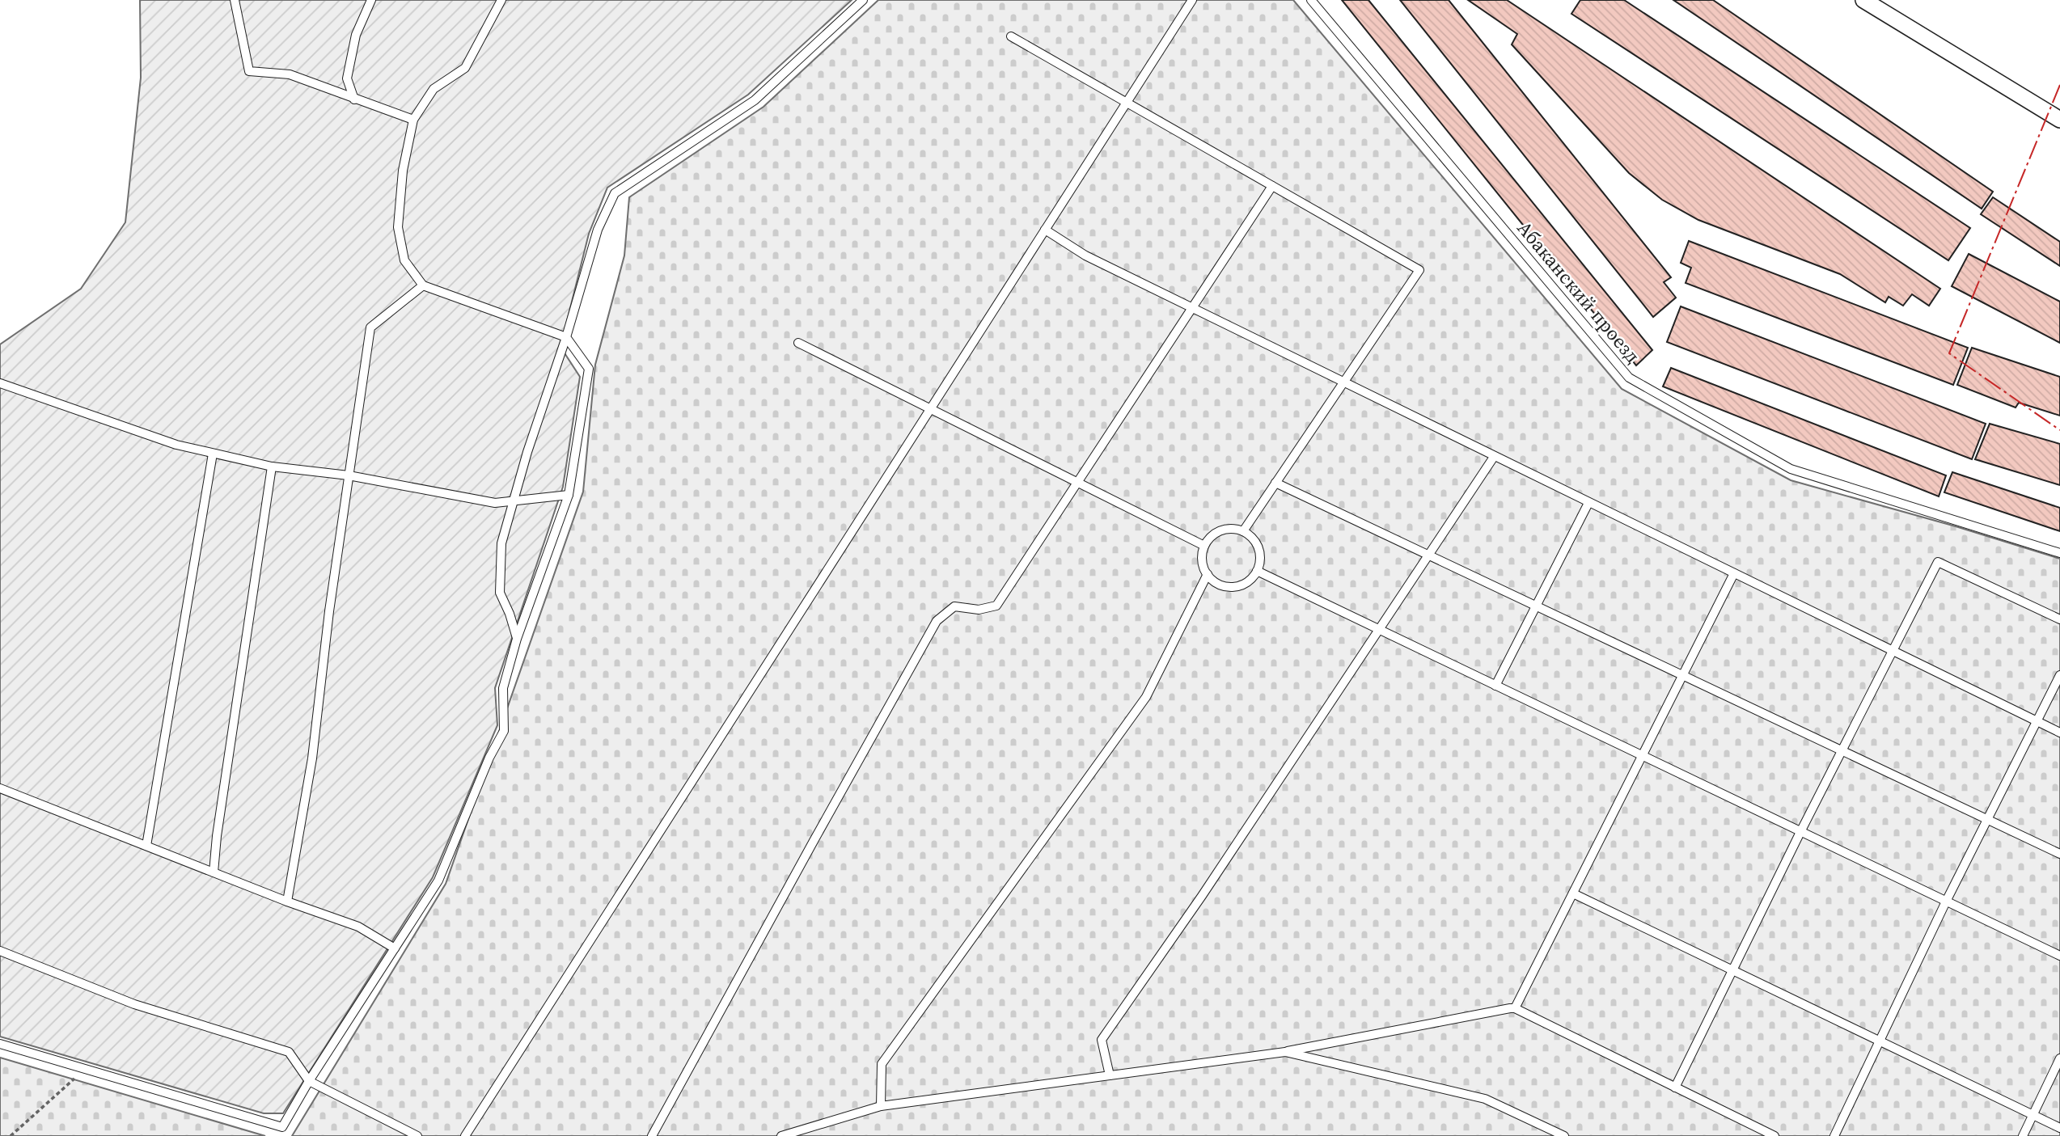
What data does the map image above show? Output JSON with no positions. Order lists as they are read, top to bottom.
{
  "streets": {
    "lane": ["Абаканский проезд"]
  }
}
